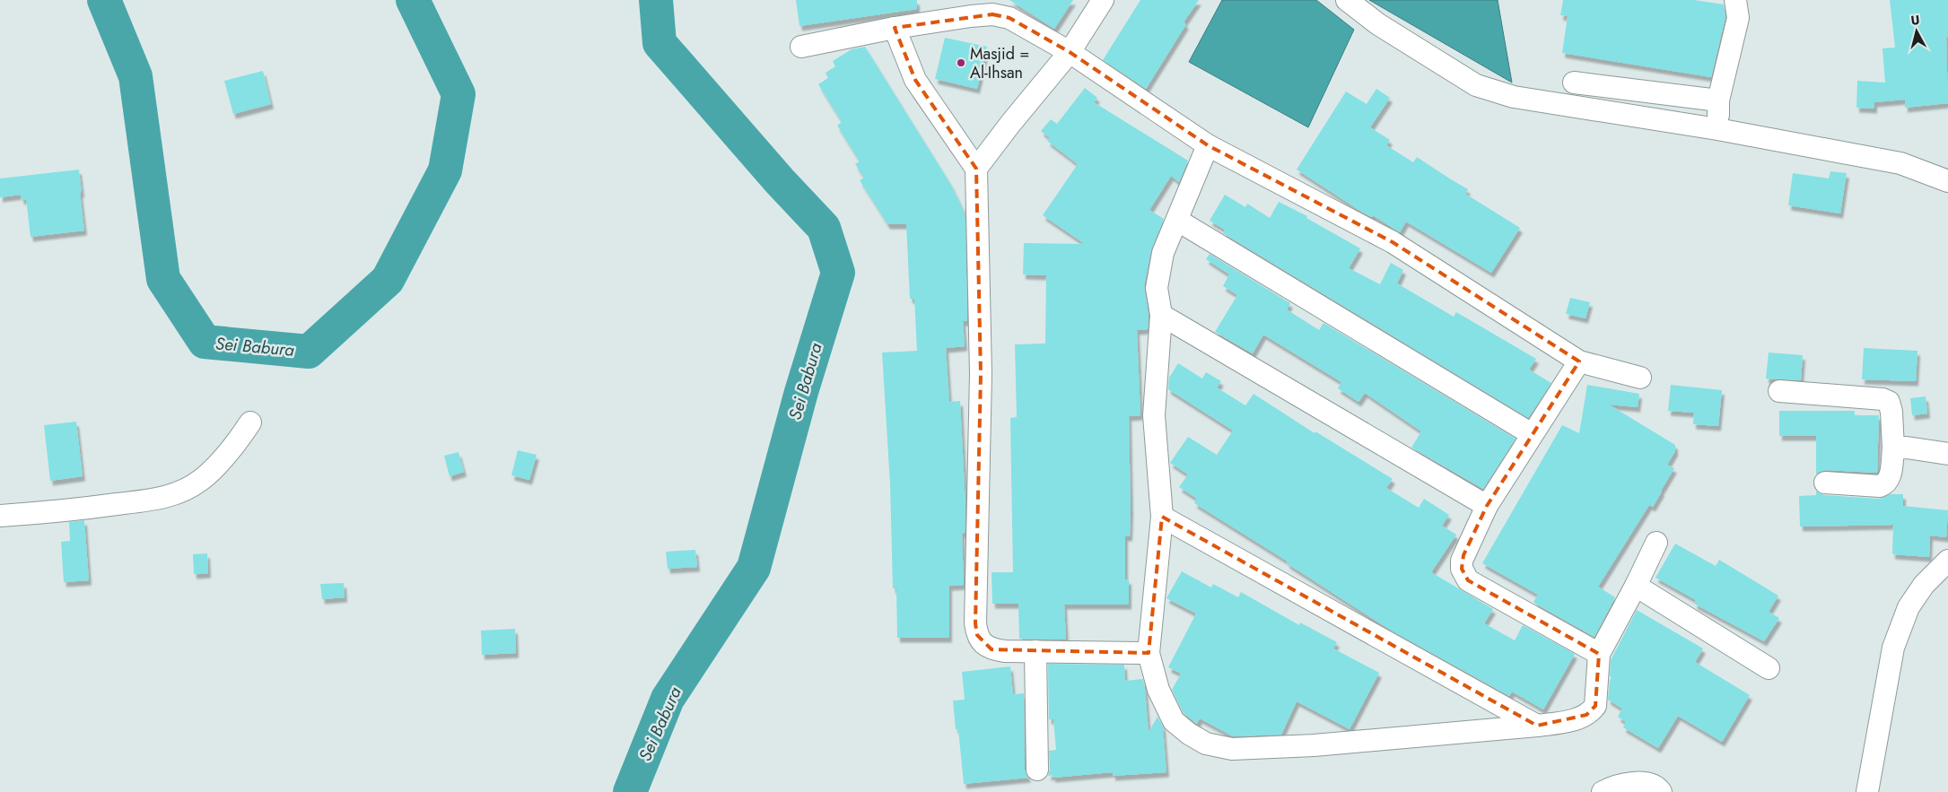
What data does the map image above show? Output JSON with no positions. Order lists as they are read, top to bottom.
{
  "water": ["Sei Babura"],
  "places": ["Masjid = Al-Ihsan"],
  "north": "top"
}
